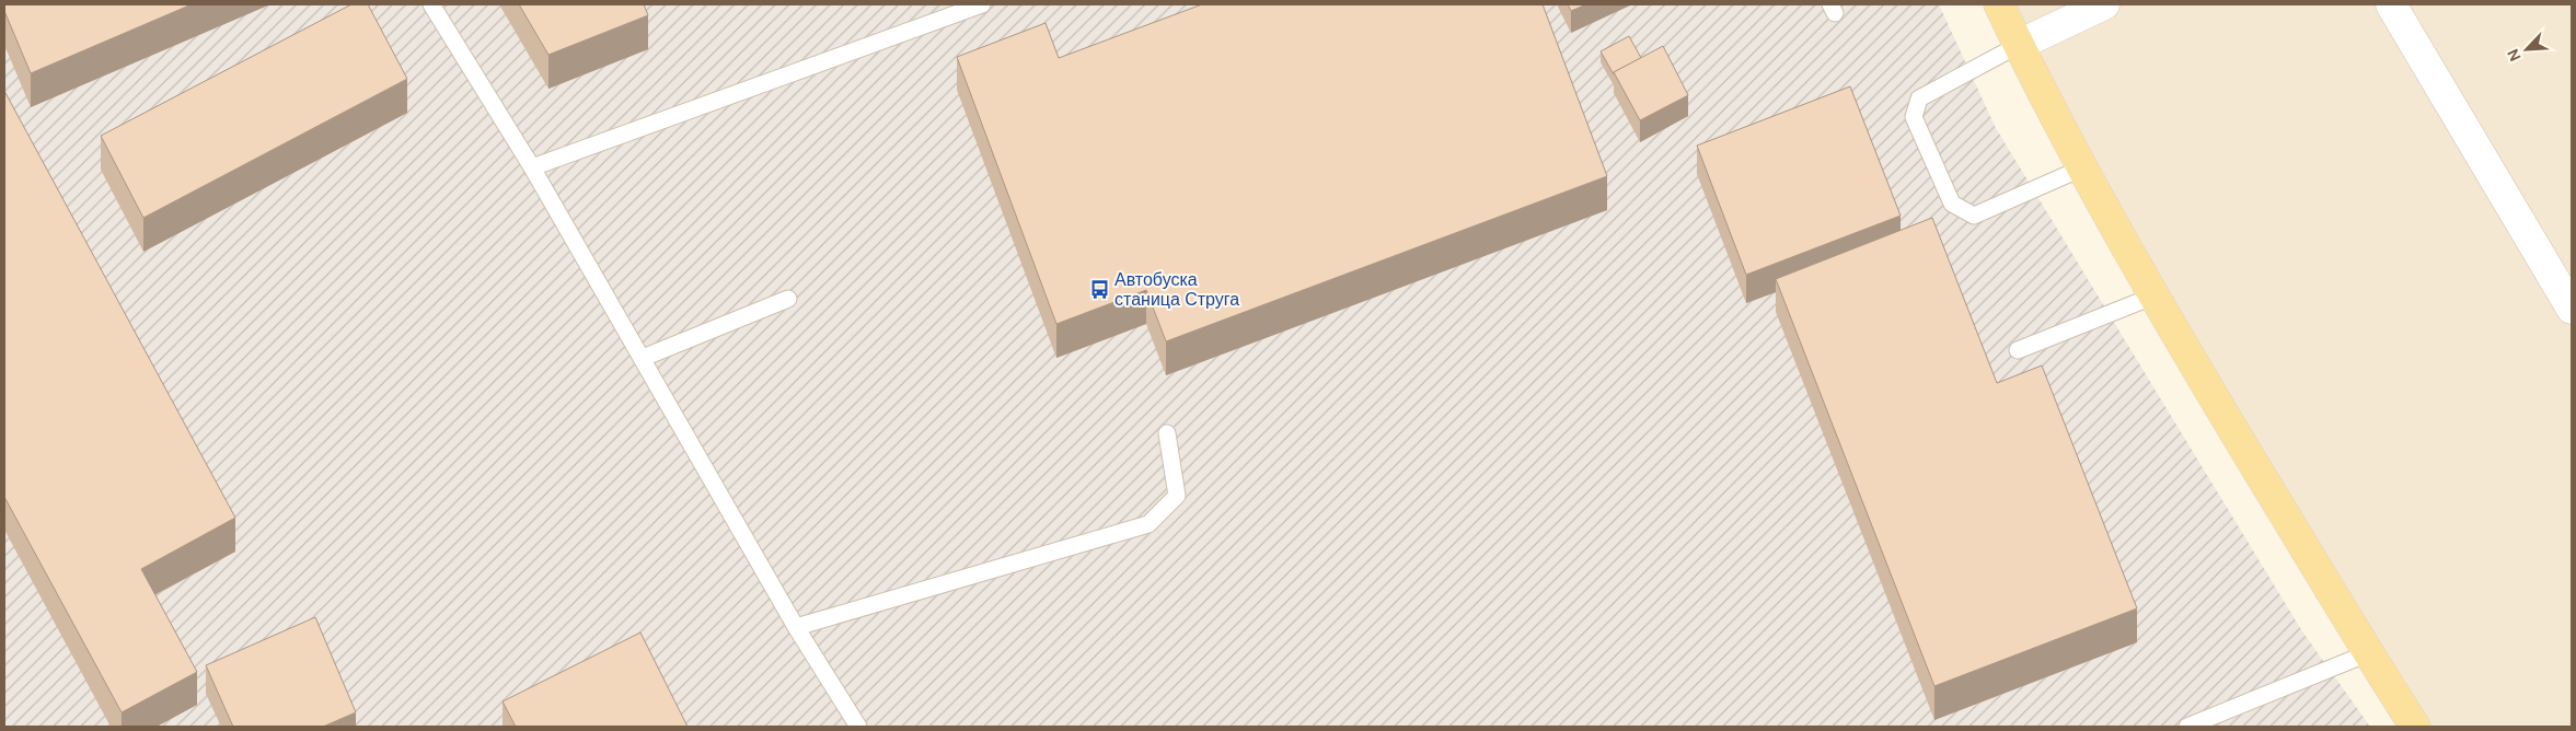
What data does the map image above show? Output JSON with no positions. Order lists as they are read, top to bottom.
{
  "places": {
    "bus stop": ["Автобуска станица Струга"]
  },
  "north": "bottom left"
}
